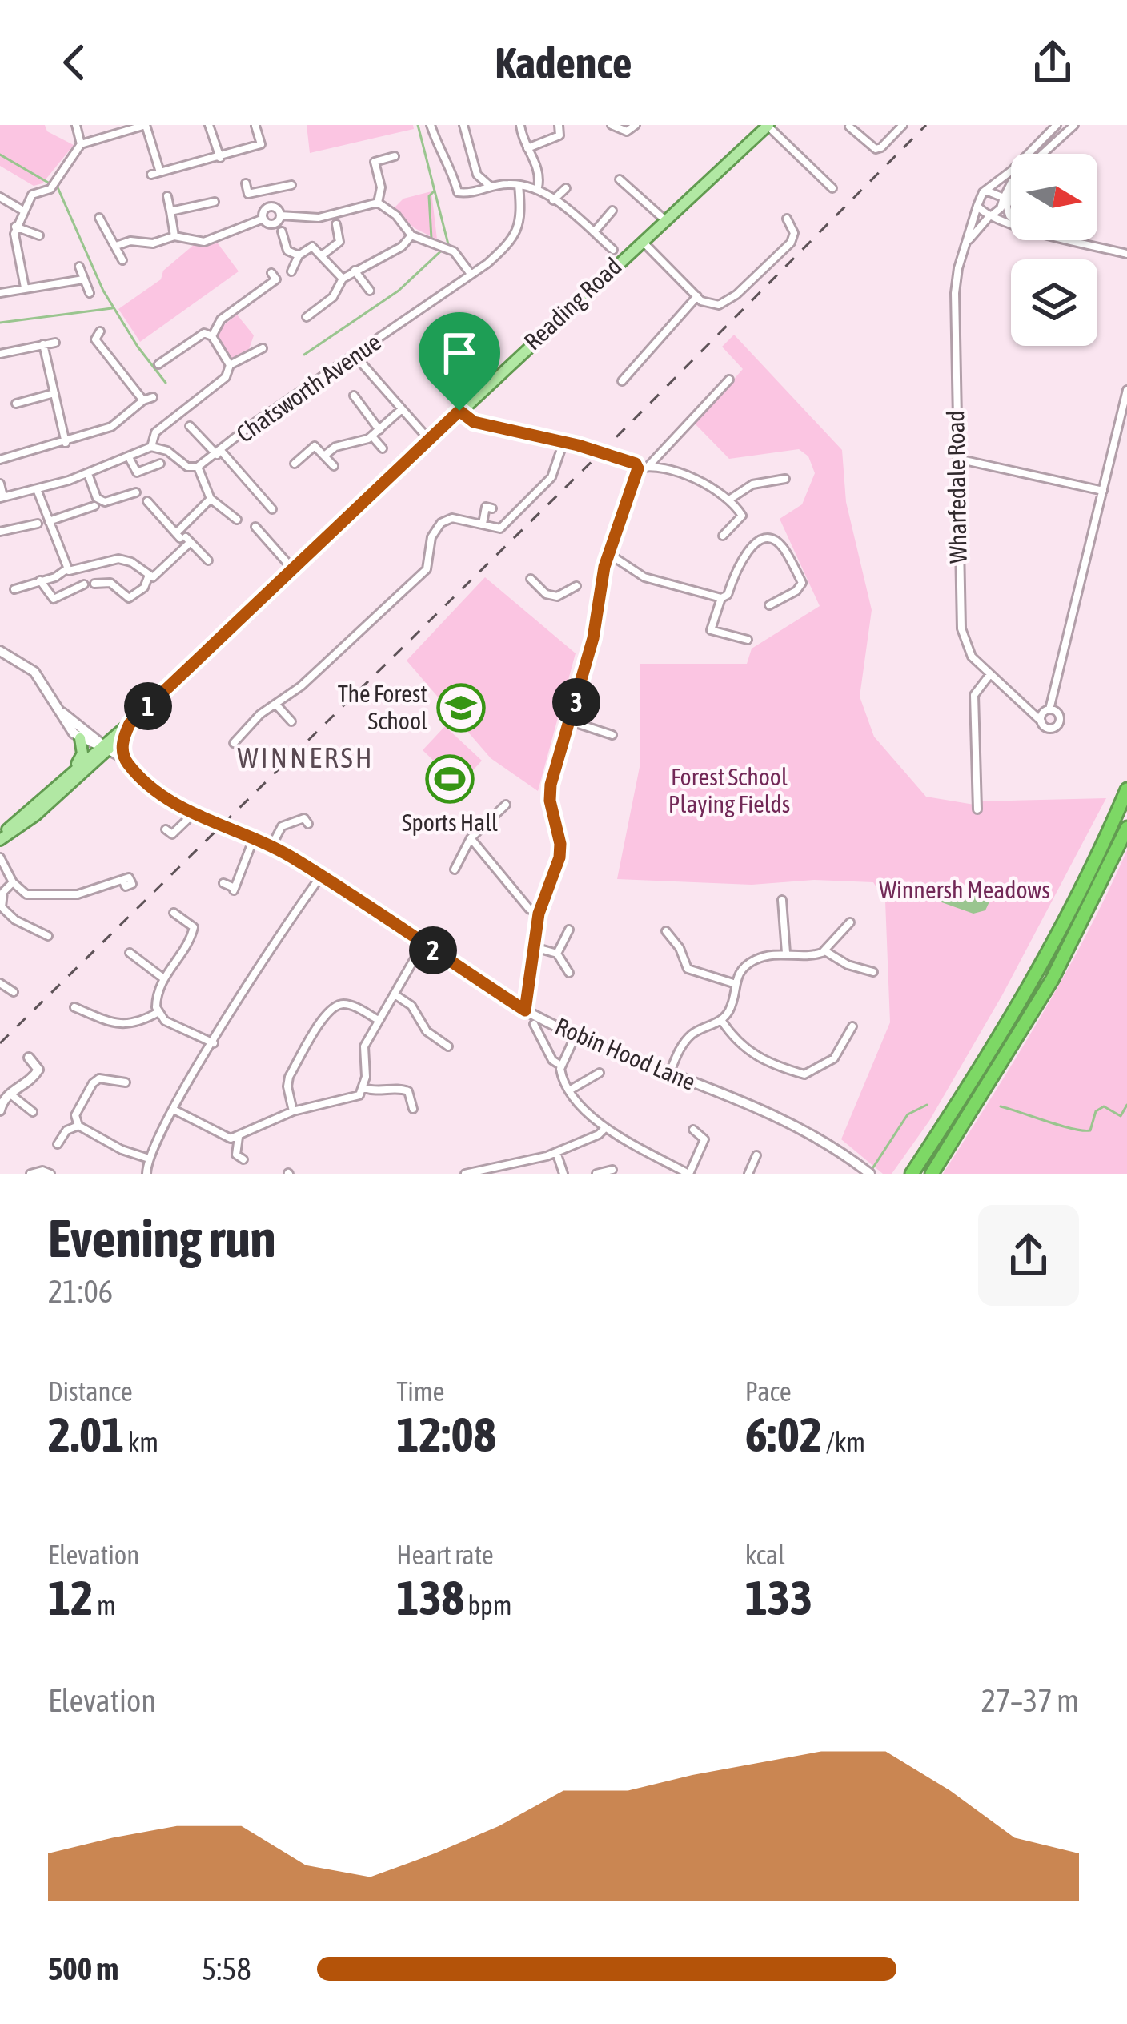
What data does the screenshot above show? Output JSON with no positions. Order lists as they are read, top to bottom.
{
  "streets": {
    "main road": ["Reading Road", "Robin Hood Lane"],
    "street": ["Chatsworth Avenue", "Wharfedale Road"]
  },
  "crossings": [
    ["Reading Road", "Robin Hood Lane"]
  ],
  "districts": ["WINNERSH"],
  "parks": ["Forest School Playing Fields", "Winnersh Meadows"],
  "places": {
    "school or university": ["The Forest School"],
    "sports": ["Sports Hall"]
  },
  "north": "right",
  "page": {
    "header": "Kadence",
    "pins": ["3", "1", "2"],
    "heading": ["Evening run", "21:06"],
    "stats": [
      ["Distance", "2.01 km"],
      ["Time", "12:08"],
      ["Pace", "6:02 /km"],
      ["Elevation", "12 m"],
      ["Heart rate", "138 bpm"],
      ["kcal", "133"]
    ],
    "chart": ["Elevation", "27–37 m"],
    "list": [
      {
        "name": "500 m",
        "note": "5:58"
      }
    ]
  }
}
